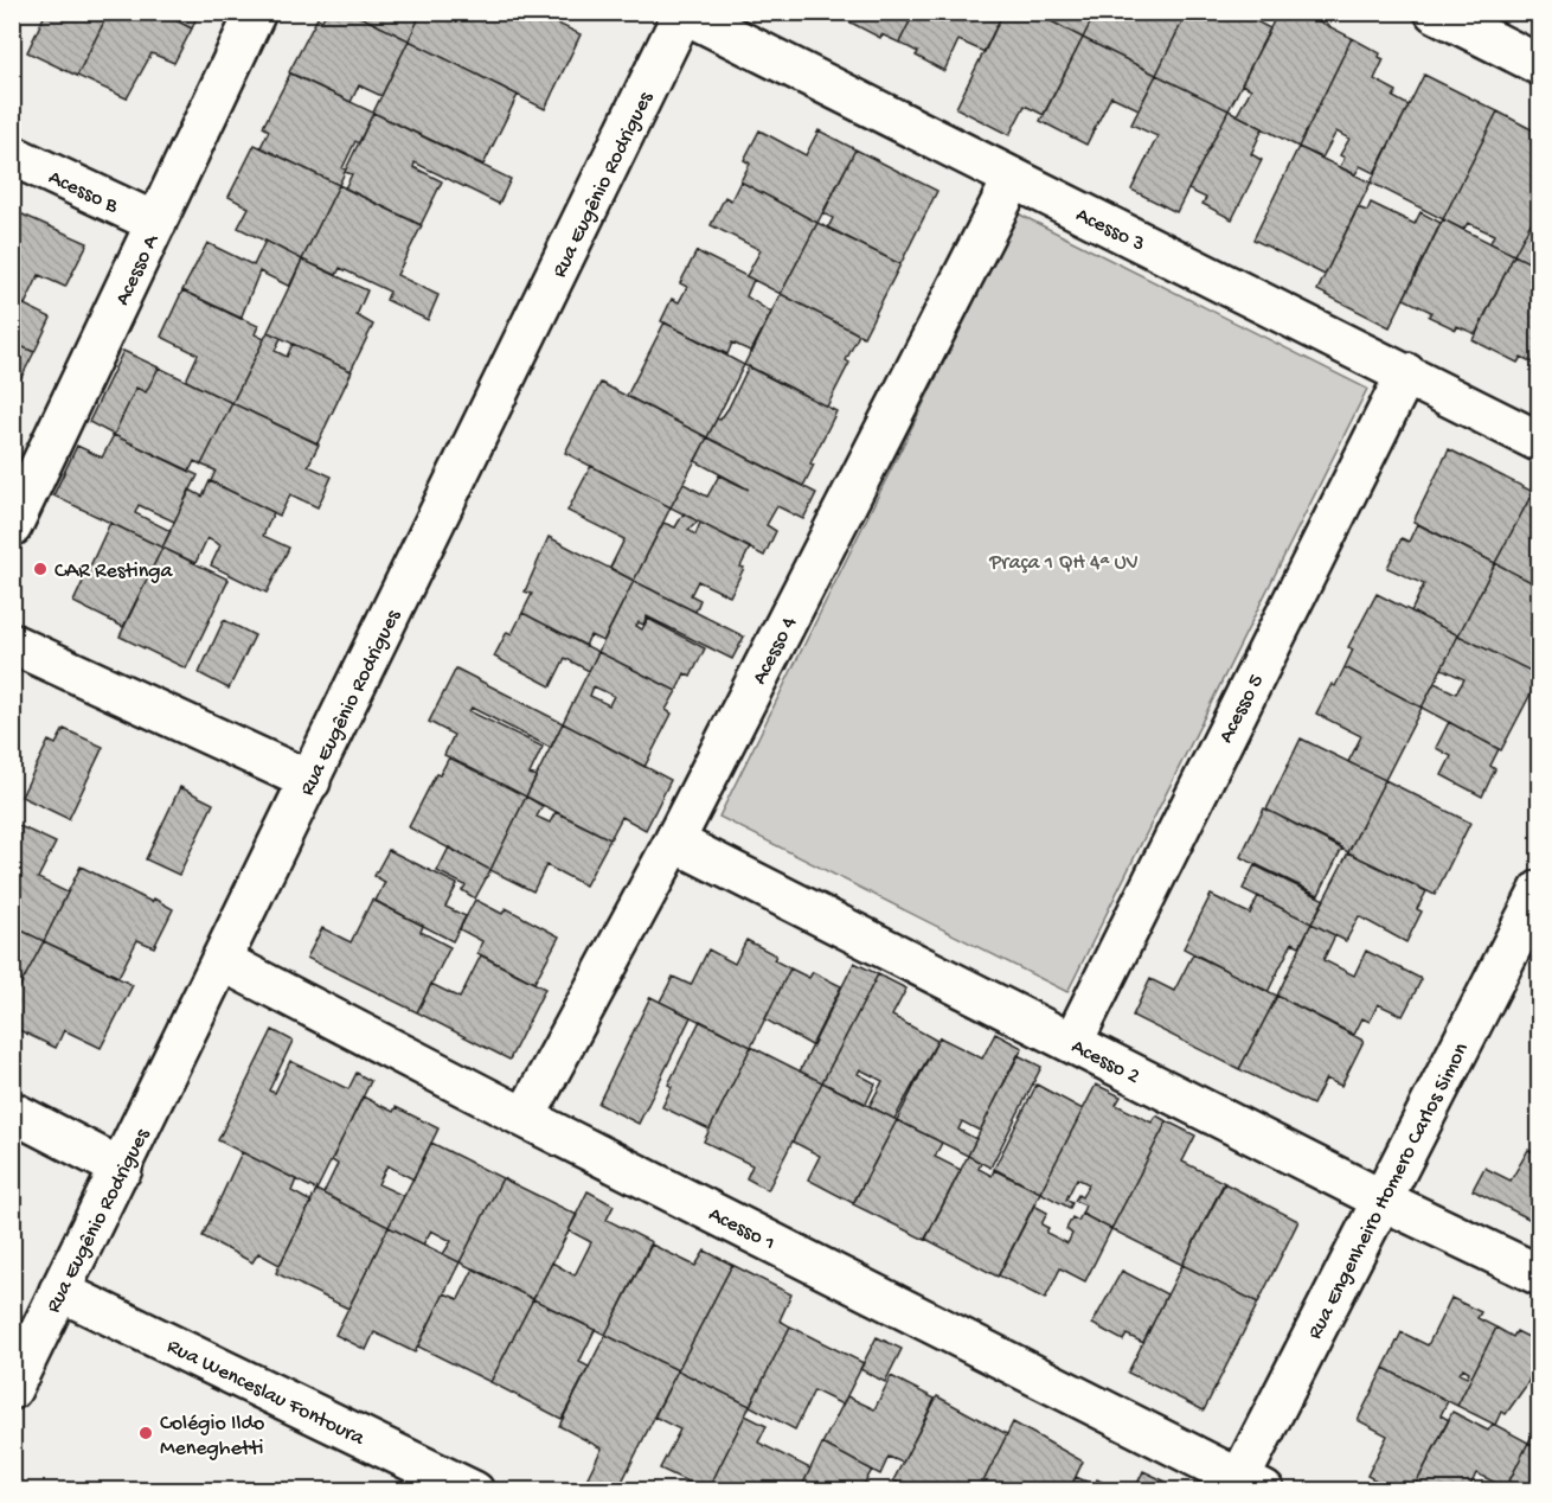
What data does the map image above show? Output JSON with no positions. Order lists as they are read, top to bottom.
{
  "streets": {
    "street": [
      "Rua Eugênio Rodrigues",
      "Acesso B",
      "Acesso 3",
      "Acesso A",
      "Acesso 4",
      "Acesso 5",
      "Acesso 2",
      "Rua Engenheiro Homero Carlos Simon",
      "Acesso 1",
      "Rua Wenceslau Fontoura"
    ]
  },
  "crossings": [
    ["Rua Eugênio Rodrigues", "Acesso 3"],
    ["Rua Eugênio Rodrigues", "Acesso 1"],
    ["Rua Eugênio Rodrigues", "Rua Wenceslau Fontoura"],
    ["Acesso B", "Acesso A"],
    ["Acesso 3", "Acesso 4"],
    ["Acesso 3", "Acesso 5"],
    ["Acesso 4", "Acesso 2"],
    ["Acesso 4", "Acesso 1"],
    ["Acesso 5", "Acesso 2"],
    ["Acesso 2", "Rua Engenheiro Homero Carlos Simon"],
    ["Rua Engenheiro Homero Carlos Simon", "Acesso 1"]
  ],
  "parks": ["Praça 1 QH 4ª UV"],
  "places": ["CAR Restinga", "Colégio Ildo Meneghetti"]
}
